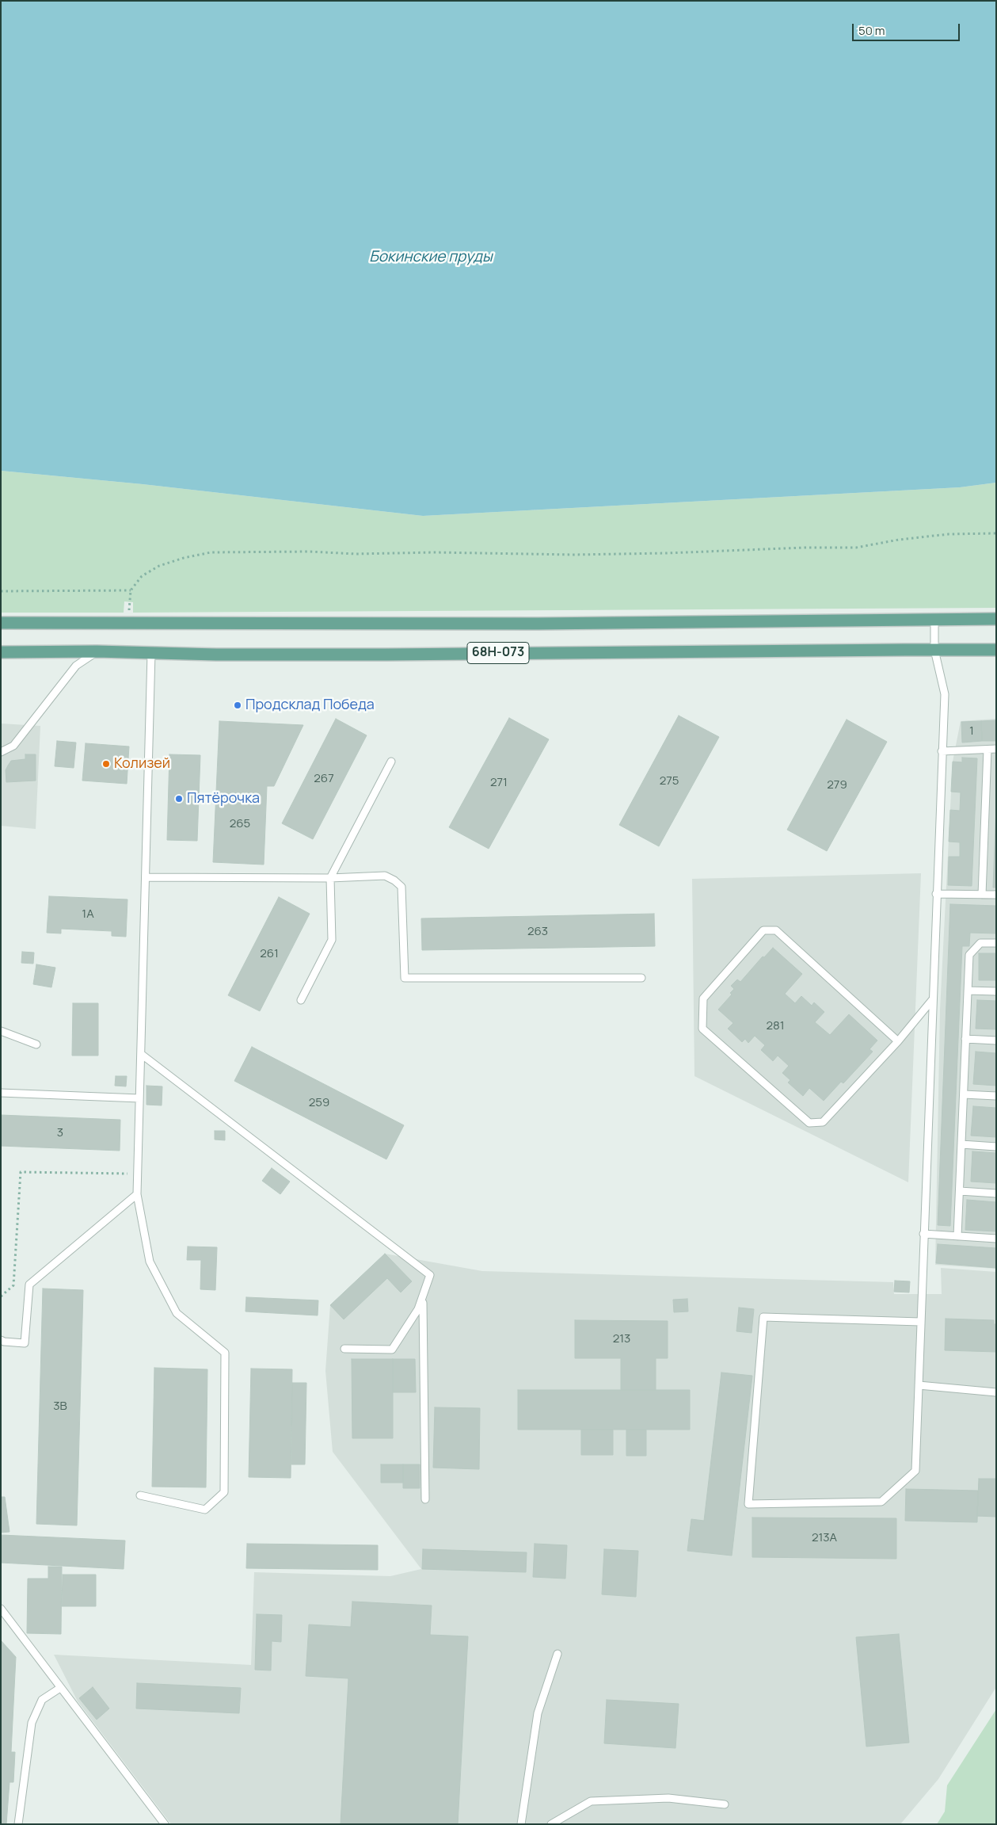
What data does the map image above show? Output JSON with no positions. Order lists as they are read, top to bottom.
{
  "streets": {
    "main road": ["68Н-073"]
  },
  "water": ["Бокинские пруды"],
  "places": ["Продсклад Победа", "Колизей", "Пятёрочка"],
  "house_numbers": [
    "1",
    "267",
    "275",
    "271",
    "279",
    "265",
    "1А",
    "263",
    "261",
    "281",
    "259",
    "3",
    "213",
    "3В",
    "213А"
  ],
  "scale_bar": "50 m"
}
